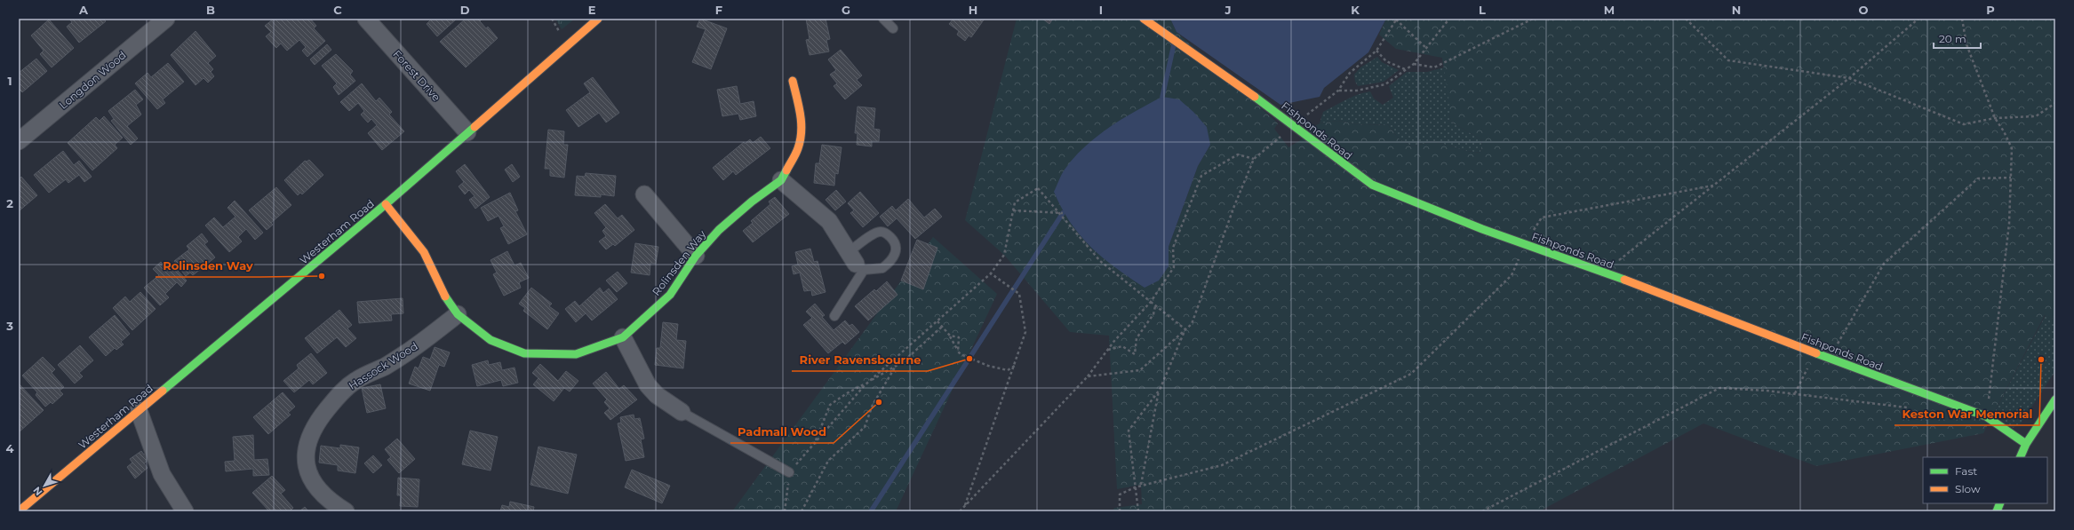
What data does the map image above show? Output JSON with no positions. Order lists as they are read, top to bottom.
{
  "streets": {
    "street": [
      "Forest Drive",
      "Longdon Wood",
      "Fishponds Road",
      "Westerham Road",
      "Rolinsden Way",
      "Hassock Wood"
    ]
  },
  "crossings": [
    ["Forest Drive", "Westerham Road"],
    ["Westerham Road", "Rolinsden Way"],
    ["Rolinsden Way", "Hassock Wood"]
  ],
  "places": [
    "Rolinsden Way",
    "River Ravensbourne",
    "Keston War Memorial",
    "Padmall Wood"
  ],
  "legend": ["Fast", "Slow"],
  "scale_bar": "20 m",
  "north": "bottom left",
  "grid": {
    "columns": [
      "A",
      "B",
      "C",
      "D",
      "E",
      "F",
      "G",
      "H",
      "I",
      "J",
      "K",
      "L",
      "M",
      "N",
      "O",
      "P"
    ],
    "rows": [
      "1",
      "2",
      "3",
      "4"
    ]
  }
}
